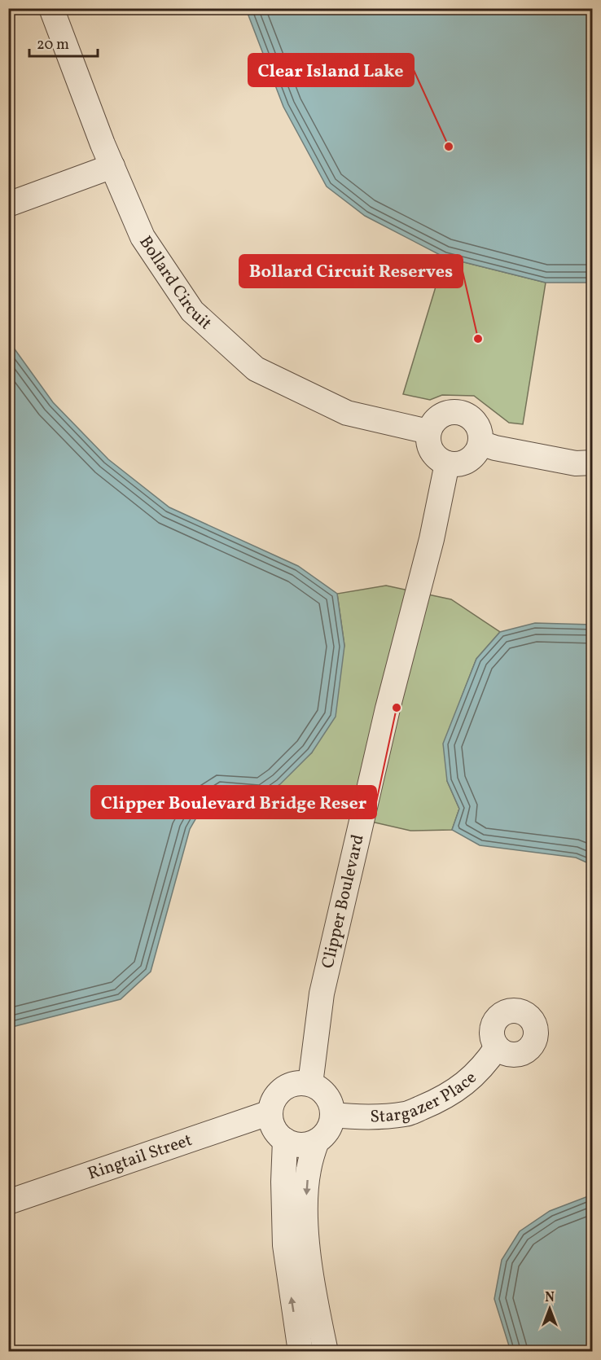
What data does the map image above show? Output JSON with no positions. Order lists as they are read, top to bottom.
{
  "streets": {
    "street": [
      "Bollard Circuit",
      "Clipper Boulevard",
      "Stargazer Place",
      "Ringtail Street"
    ]
  },
  "crossings": [
    ["Bollard Circuit", "Clipper Boulevard"],
    ["Clipper Boulevard", "Stargazer Place"],
    ["Clipper Boulevard", "Ringtail Street"],
    ["Stargazer Place", "Ringtail Street"]
  ],
  "places": ["Clear Island Lake", "Bollard Circuit Reserves", "Clipper Boulevard Bridge Reser"],
  "scale_bar": "20 m",
  "north": "top"
}
